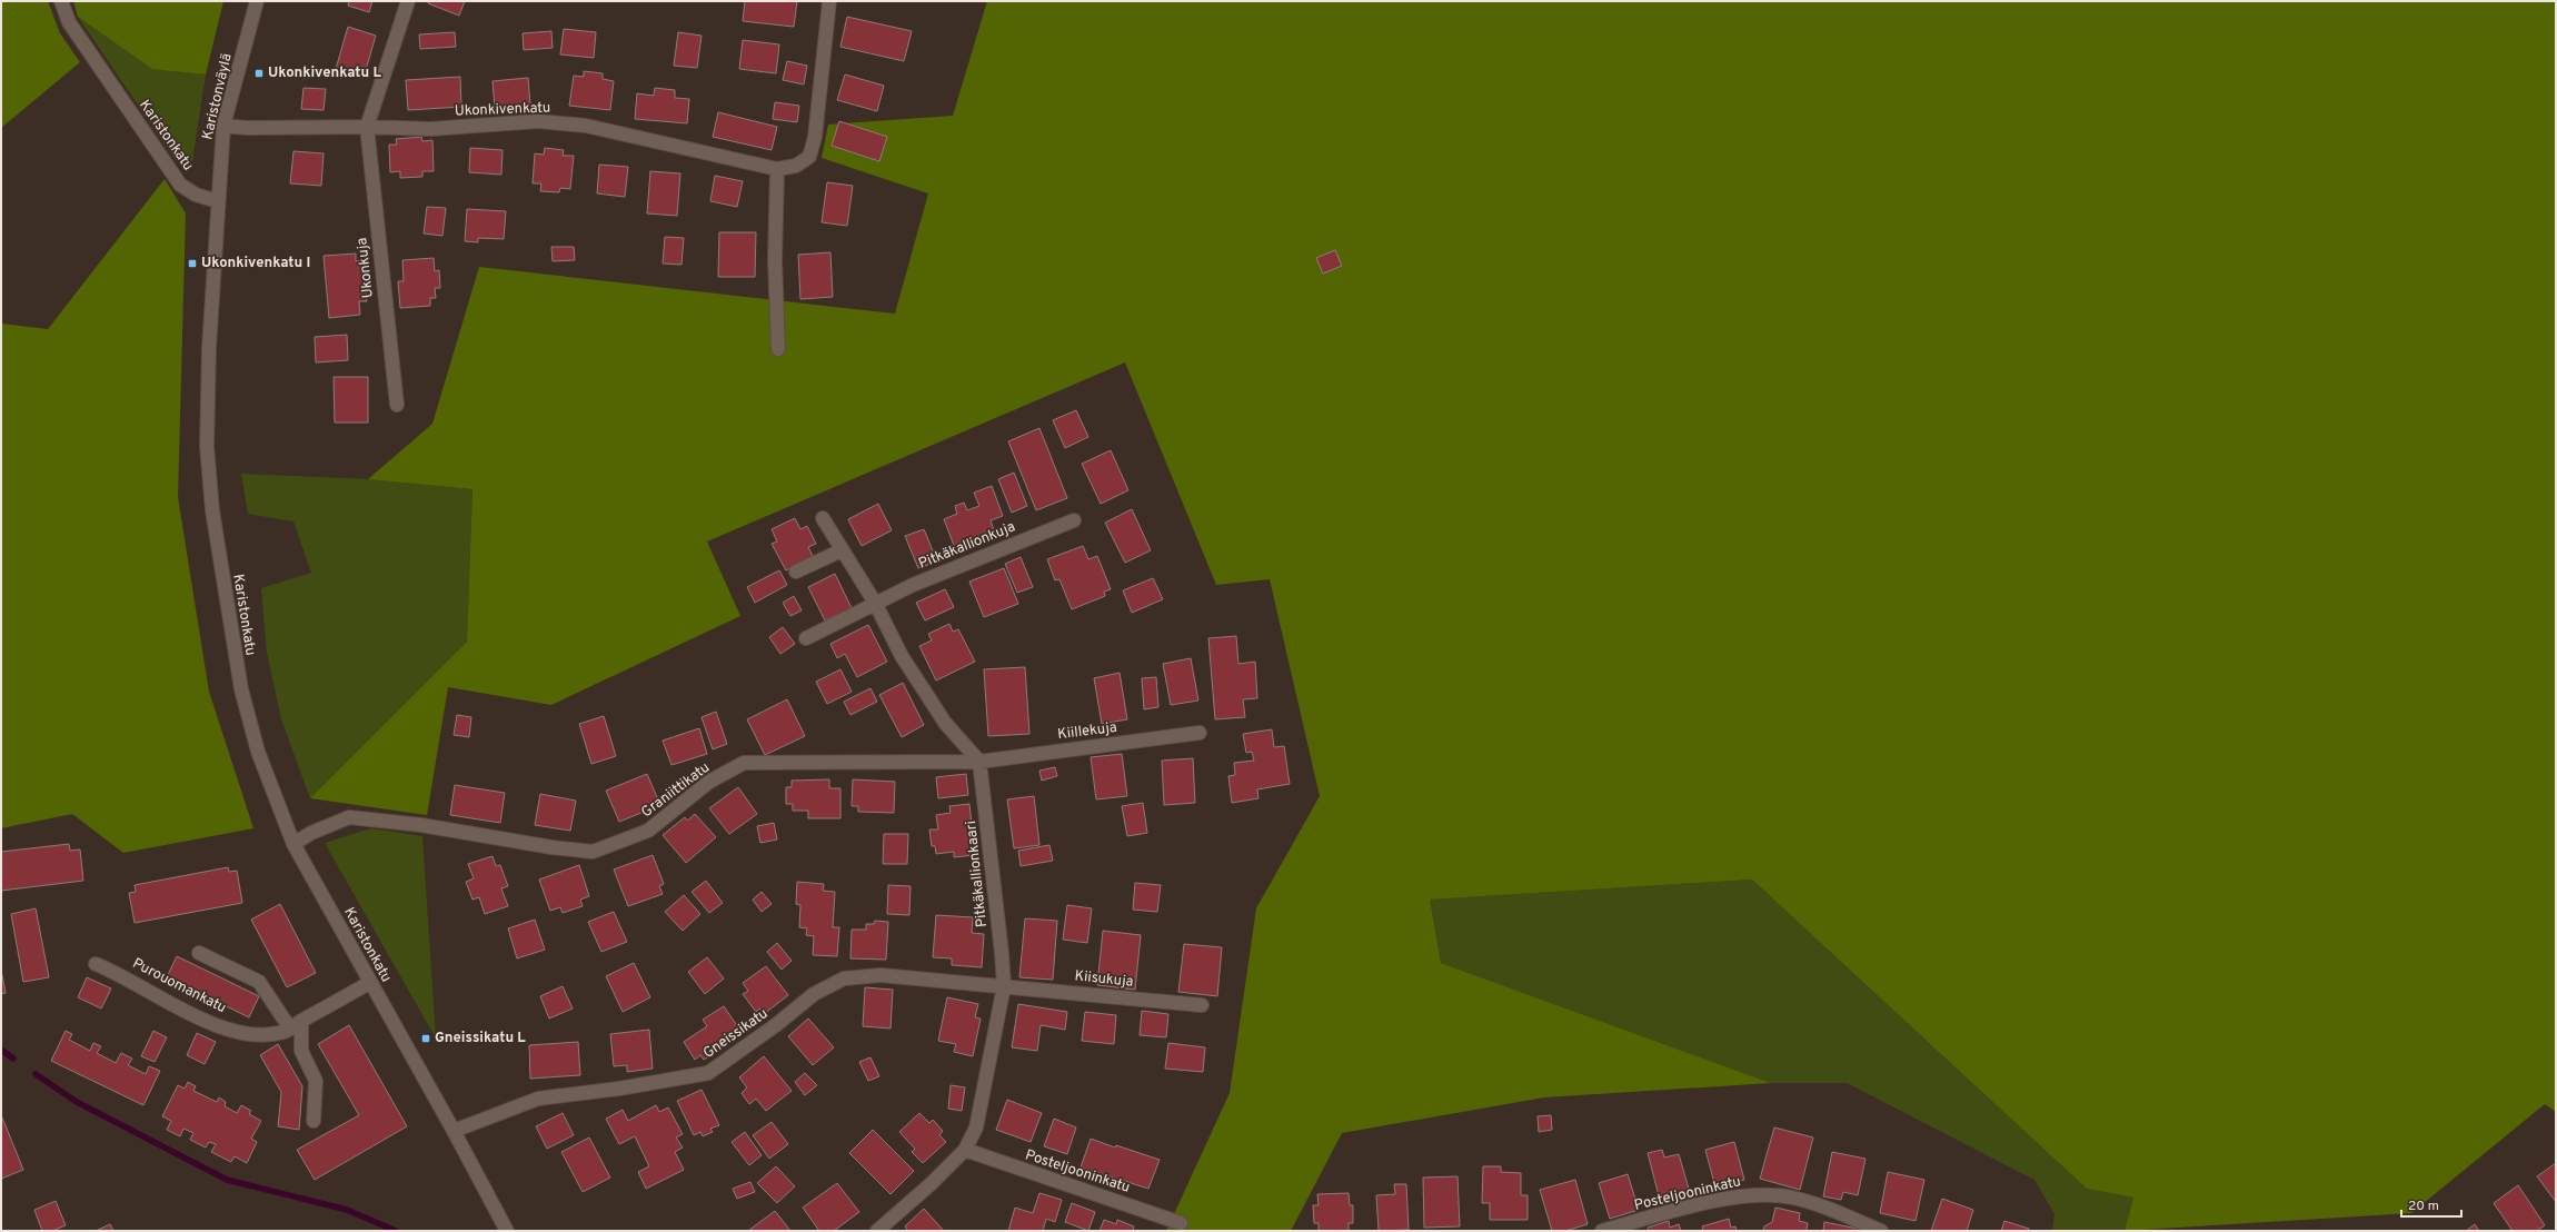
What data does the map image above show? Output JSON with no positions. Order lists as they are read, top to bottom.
{
  "streets": {
    "street": [
      "Karistonväylä",
      "Ukonkivenkatu",
      "Karistonkatu",
      "Ukonkuja",
      "Pitkäkallionkuja",
      "Kiillekuja",
      "Graniittikatu",
      "Pitkäkallionkaari",
      "Kiisukuja",
      "Purouomankatu",
      "Gneissikatu",
      "Posteljooninkatu"
    ]
  },
  "crossings": [
    ["Karistonväylä", "Ukonkivenkatu"],
    ["Karistonväylä", "Karistonkatu"],
    ["Ukonkivenkatu", "Ukonkuja"],
    ["Karistonkatu", "Graniittikatu"],
    ["Karistonkatu", "Purouomankatu"],
    ["Karistonkatu", "Gneissikatu"],
    ["Kiillekuja", "Graniittikatu"],
    ["Kiillekuja", "Pitkäkallionkaari"],
    ["Graniittikatu", "Pitkäkallionkaari"],
    ["Pitkäkallionkaari", "Kiisukuja"],
    ["Pitkäkallionkaari", "Gneissikatu"],
    ["Pitkäkallionkaari", "Posteljooninkatu"],
    ["Kiisukuja", "Gneissikatu"]
  ],
  "places": {
    "transit": ["Ukonkivenkatu L", "Ukonkivenkatu I", "Gneissikatu L"]
  },
  "scale_bar": "20 m"
}
